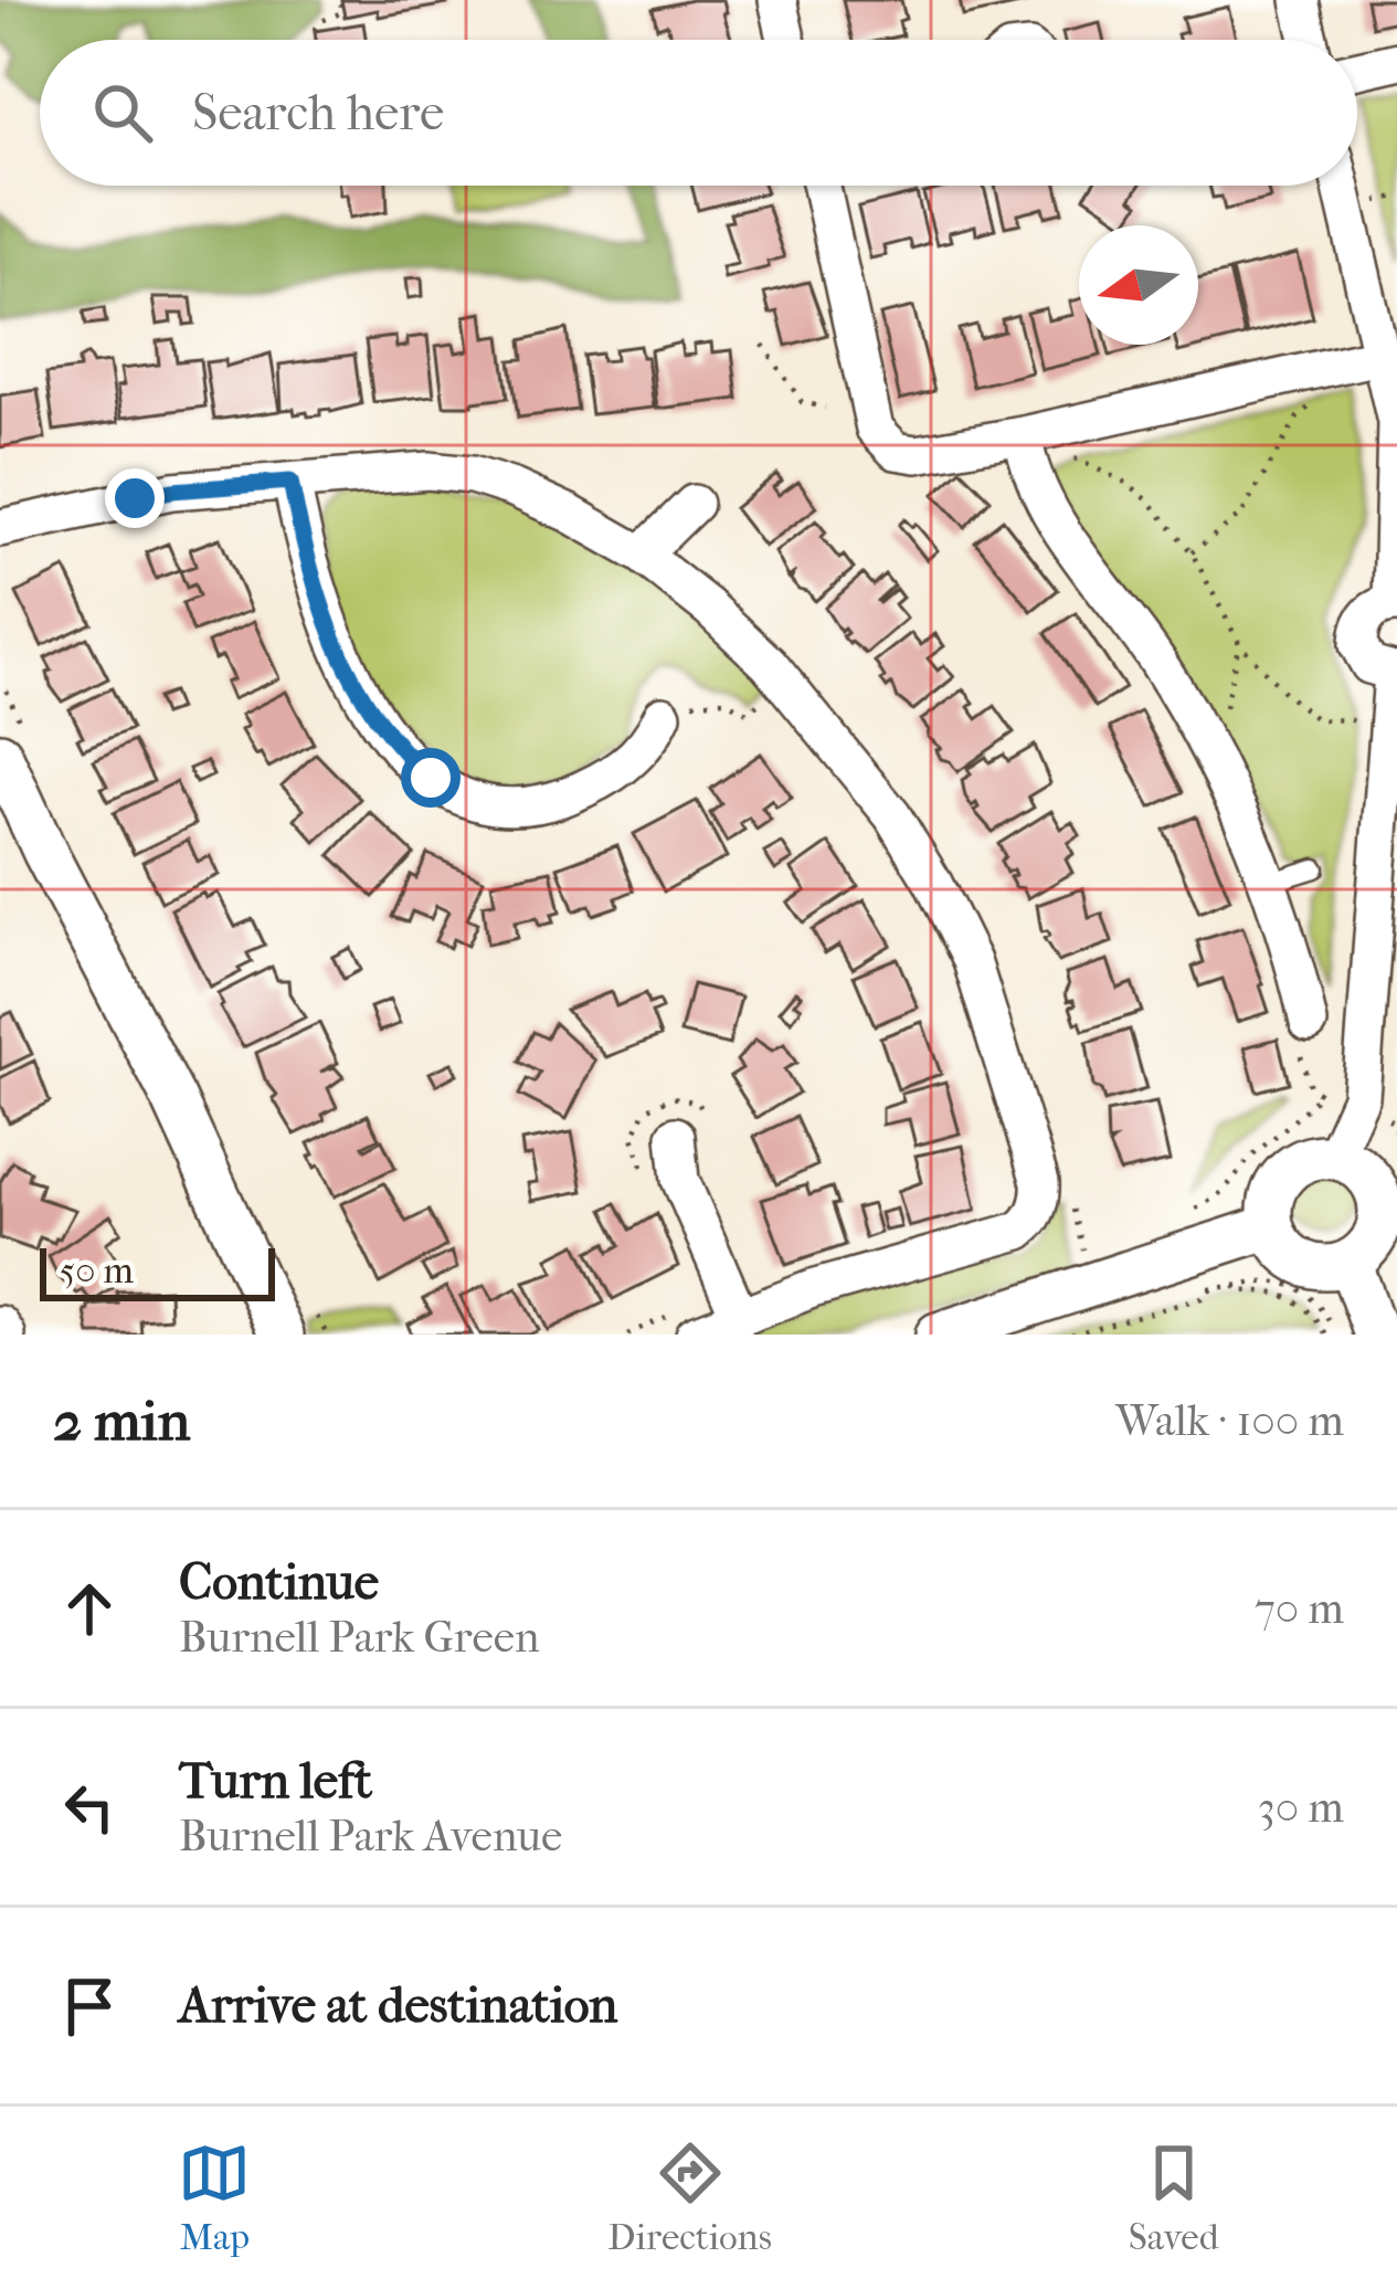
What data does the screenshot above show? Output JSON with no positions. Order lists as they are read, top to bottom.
{
  "scale_bar": "50 m",
  "north": "left",
  "page": {
    "search": "Search here",
    "scale": "50 m",
    "heading": ["2 min", "Walk · 100 m"],
    "list": [
      ["Continue", "Burnell Park Green", "70 m"],
      ["Turn left", "Burnell Park Avenue", "30 m"],
      "Arrive at destination"
    ],
    "nav": ["Map", "Directions", "Saved"]
  }
}
